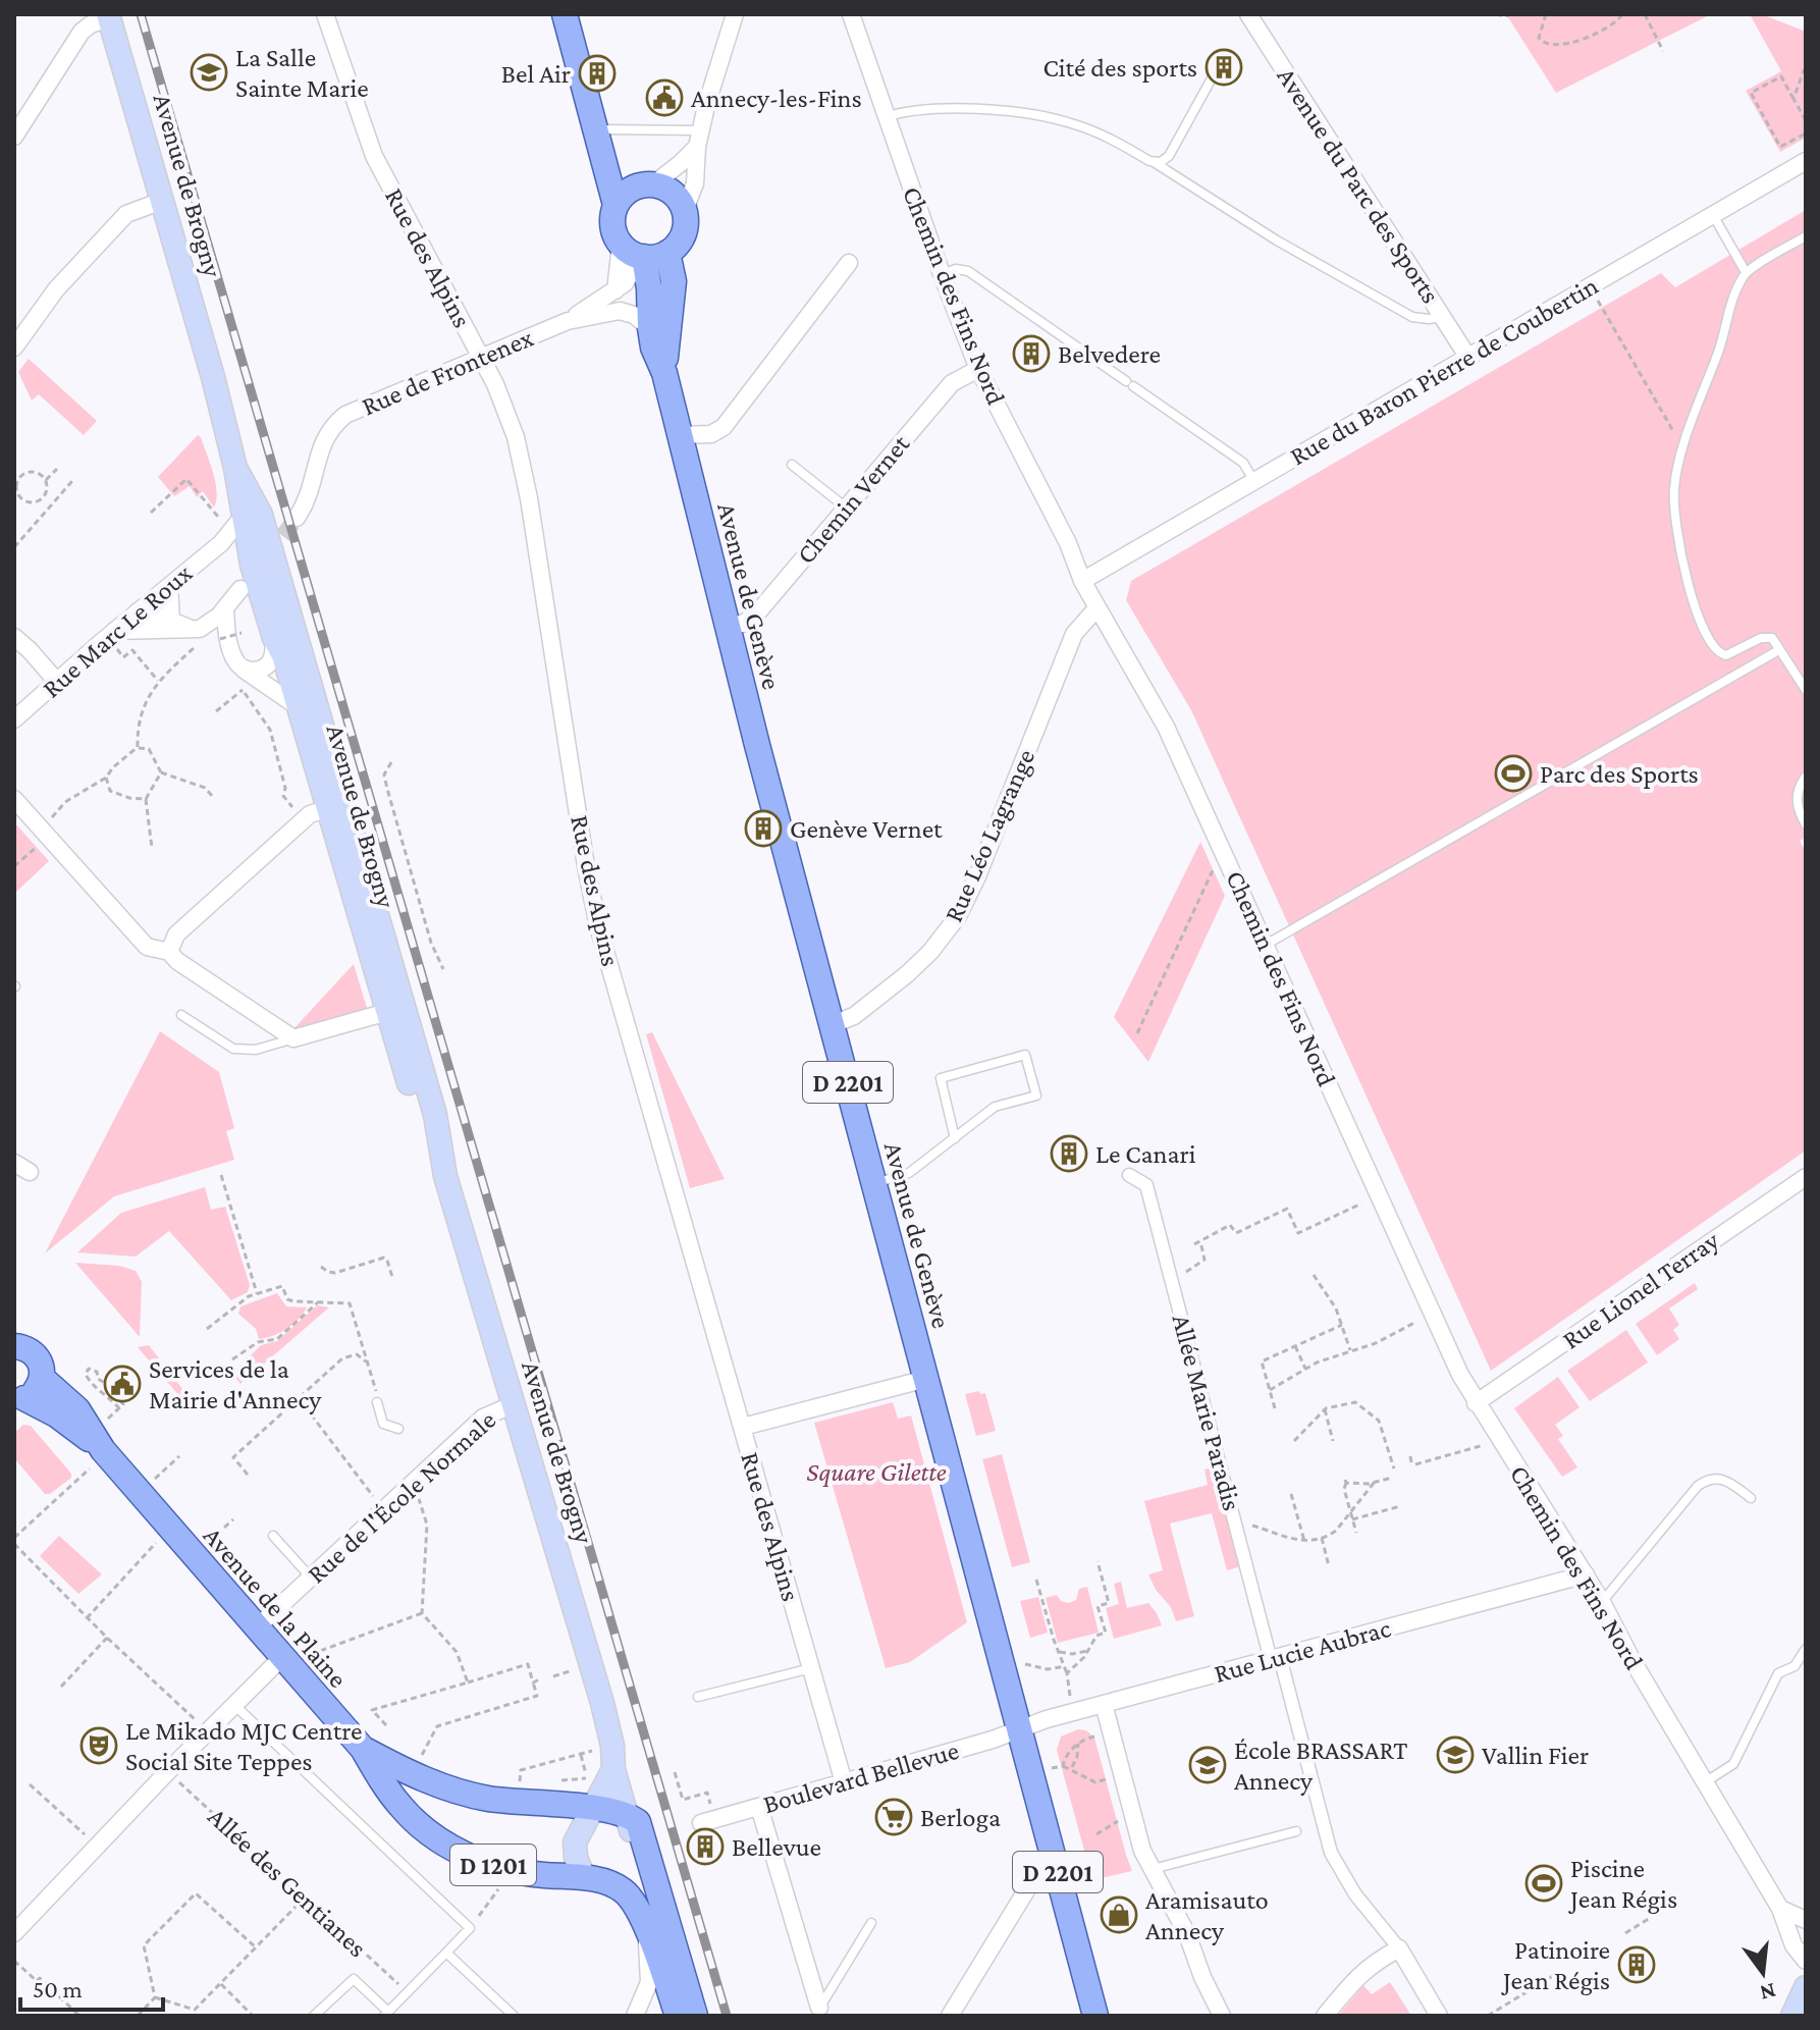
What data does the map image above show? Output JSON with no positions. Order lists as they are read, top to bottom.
{
  "streets": {
    "main road": [
      "Avenue de Brogny",
      "Avenue de Genève",
      "D 2201",
      "Avenue de la Plaine",
      "D 1201"
    ],
    "street": [
      "Avenue du Parc des Sports",
      "Rue des Alpins",
      "Chemin des Fins Nord",
      "Rue du Baron Pierre de Coubertin",
      "Rue de Frontenex",
      "Chemin Vernet",
      "Rue Marc Le Roux",
      "Rue Léo Lagrange",
      "Rue Lionel Terray",
      "Allée Marie Paradis",
      "Rue de l'École Normale",
      "Rue Lucie Aubrac",
      "Boulevard Bellevue"
    ],
    "lane": ["Allée des Gentianes"]
  },
  "crossings": [
    ["Avenue de Brogny", "Rue Marc Le Roux"],
    ["Avenue de Brogny", "Rue de l'École Normale"],
    ["Avenue du Parc des Sports", "Rue du Baron Pierre de Coubertin"],
    ["Rue des Alpins", "Rue de Frontenex"],
    ["Rue des Alpins", "Boulevard Bellevue"],
    ["Chemin des Fins Nord", "Rue du Baron Pierre de Coubertin"],
    ["Chemin des Fins Nord", "Chemin Vernet"],
    ["Chemin des Fins Nord", "Rue Léo Lagrange"],
    ["Chemin des Fins Nord", "Rue Lionel Terray"],
    ["Chemin des Fins Nord", "Rue Lucie Aubrac"],
    ["Rue de Frontenex", "Avenue de Genève"],
    ["Chemin Vernet", "Avenue de Genève"],
    ["Avenue de Genève", "Rue Léo Lagrange"],
    ["Avenue de Genève", "Rue Lucie Aubrac"],
    ["Avenue de Genève", "Boulevard Bellevue"],
    ["Allée Marie Paradis", "Rue Lucie Aubrac"],
    ["Rue de l'École Normale", "Avenue de la Plaine"],
    ["Avenue de la Plaine", "D 1201"],
    ["Rue Lucie Aubrac", "Boulevard Bellevue"]
  ],
  "parks": ["Square Gilette"],
  "places": {
    "building": [
      "Cité des sports",
      "Bel Air",
      "Belvedere",
      "Genève Vernet",
      "Le Canari",
      "Bellevue",
      "Patinoire Jean Régis"
    ],
    "school or university": ["La Salle Sainte Marie", "Vallin Fier", "École BRASSART Annecy"],
    "public building": ["Annecy-les-Fins", "Services de la Mairie d'Annecy"],
    "sports": ["Parc des Sports", "Piscine Jean Régis"],
    "theatre": ["Le Mikado MJC Centre Social Site Teppes"],
    "supermarket": ["Berloga"],
    "shop": ["Aramisauto Annecy"]
  },
  "scale_bar": "50 m",
  "north": "bottom"
}
